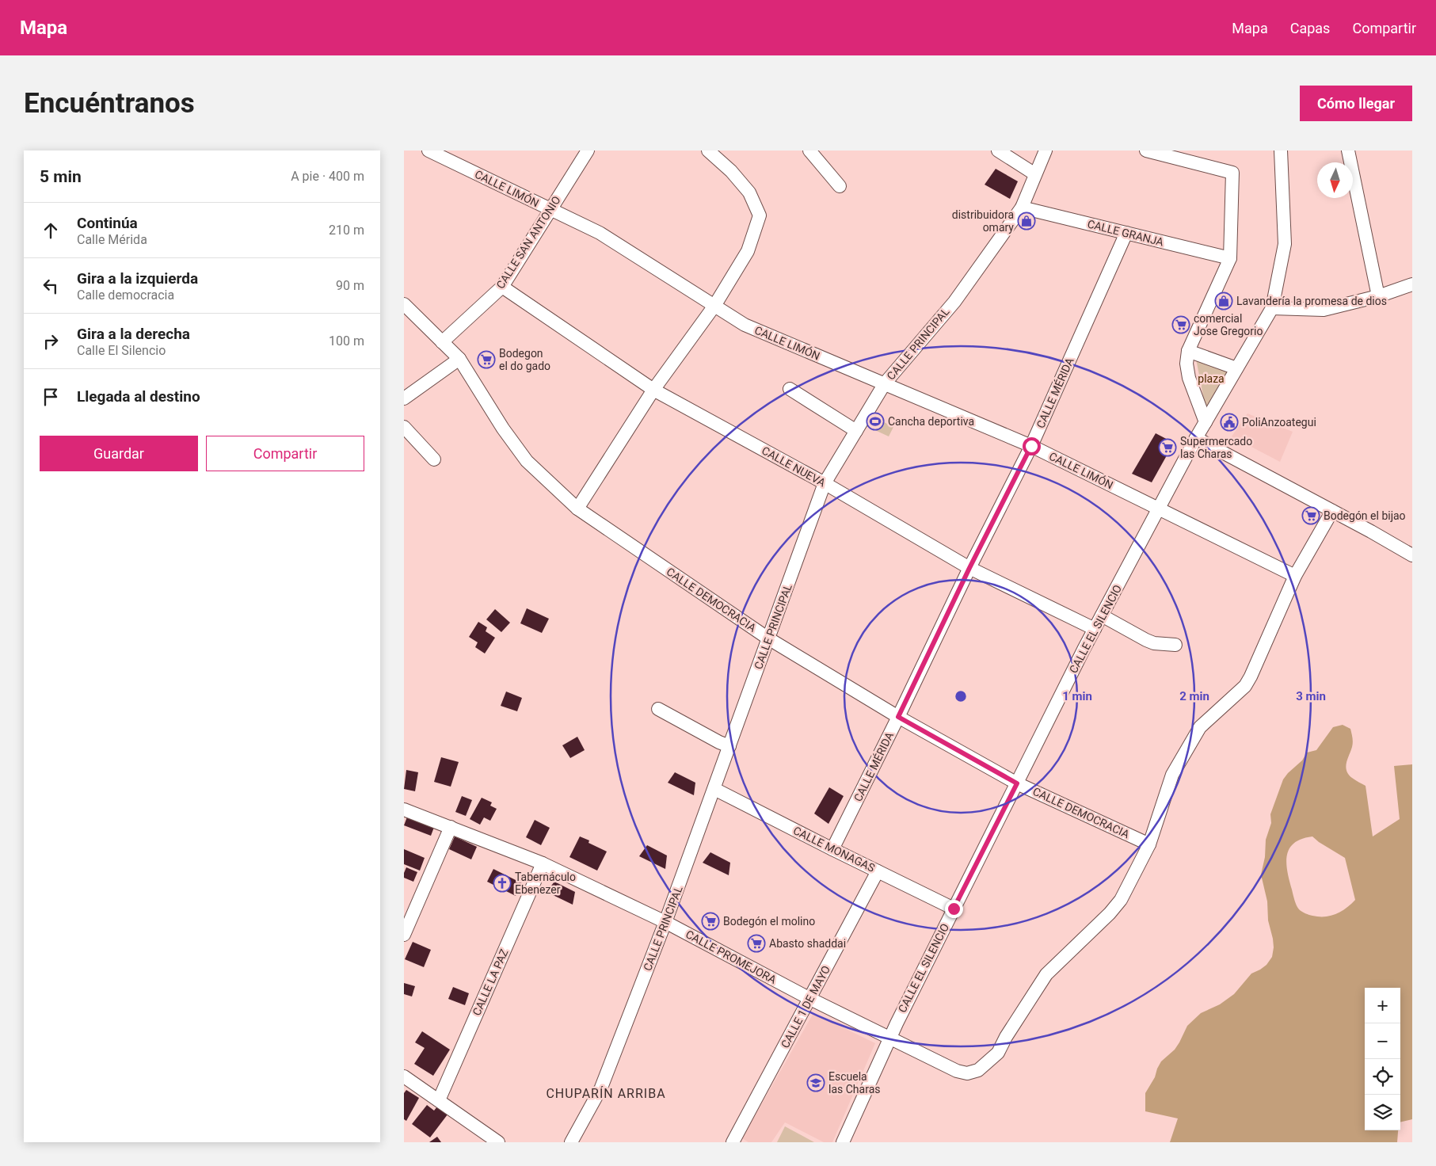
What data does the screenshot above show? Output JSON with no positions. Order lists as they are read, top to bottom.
{
  "streets": {
    "street": [
      "CALLE LIMÓN",
      "CALLE GRANJA",
      "CALLE SAN ANTONIO",
      "CALLE PRINCIPAL",
      "CALLE MÉRIDA",
      "CALLE NUEVA",
      "CALLE DEMOCRACIA",
      "CALLE EL SILENCIO",
      "CALLE MONAGAS",
      "CALLE PROMEJORA",
      "CALLE LA PAZ",
      "CALLE 1 DE MAYO"
    ]
  },
  "crossings": [
    ["CALLE LIMÓN", "CALLE SAN ANTONIO"],
    ["CALLE LIMÓN", "CALLE PRINCIPAL"],
    ["CALLE LIMÓN", "CALLE MÉRIDA"],
    ["CALLE LIMÓN", "CALLE EL SILENCIO"],
    ["CALLE GRANJA", "CALLE PRINCIPAL"],
    ["CALLE GRANJA", "CALLE MÉRIDA"],
    ["CALLE SAN ANTONIO", "CALLE NUEVA"],
    ["CALLE SAN ANTONIO", "CALLE DEMOCRACIA"],
    ["CALLE PRINCIPAL", "CALLE NUEVA"],
    ["CALLE PRINCIPAL", "CALLE DEMOCRACIA"],
    ["CALLE PRINCIPAL", "CALLE MONAGAS"],
    ["CALLE PRINCIPAL", "CALLE PROMEJORA"],
    ["CALLE MÉRIDA", "CALLE NUEVA"],
    ["CALLE MÉRIDA", "CALLE DEMOCRACIA"],
    ["CALLE MÉRIDA", "CALLE MONAGAS"],
    ["CALLE NUEVA", "CALLE EL SILENCIO"],
    ["CALLE DEMOCRACIA", "CALLE EL SILENCIO"],
    ["CALLE DEMOCRACIA", "CALLE PROMEJORA"],
    ["CALLE EL SILENCIO", "CALLE MONAGAS"],
    ["CALLE EL SILENCIO", "CALLE PROMEJORA"],
    ["CALLE MONAGAS", "CALLE 1 DE MAYO"],
    ["CALLE PROMEJORA", "CALLE LA PAZ"],
    ["CALLE PROMEJORA", "CALLE 1 DE MAYO"]
  ],
  "districts": ["CHUPARÍN ARRIBA"],
  "parks": ["plaza"],
  "places": {
    "shop": ["distribuidora omary", "Lavandería la promesa de dios"],
    "supermarket": [
      "comercial Jose Gregorio",
      "Bodegon el do gado",
      "Supermercado las Charas",
      "Bodegón el bijao",
      "Bodegón el molino",
      "Abasto shaddai"
    ],
    "sports": ["Cancha deportiva"],
    "public building": ["PoliAnzoategui"],
    "church": ["Tabernáculo Ebenezer"],
    "school or university": ["Escuela las Charas"]
  },
  "north": "bottom",
  "page": {
    "header": "Mapa",
    "nav": ["Mapa", "Capas", "Compartir"],
    "buttons": [
      "Cómo llegar",
      ["Guardar", "Compartir"]
    ],
    "title": "Encuéntranos",
    "heading": ["5 min", "A pie · 400 m"],
    "list": [
      ["Continúa", "Calle Mérida", "210 m"],
      ["Gira a la izquierda", "Calle democracia", "90 m"],
      ["Gira a la derecha", "Calle El Silencio", "100 m"],
      "Llegada al destino"
    ],
    "map_buttons": ["+", "−"]
  },
  "rings": ["1 min", "2 min", "3 min"]
}
